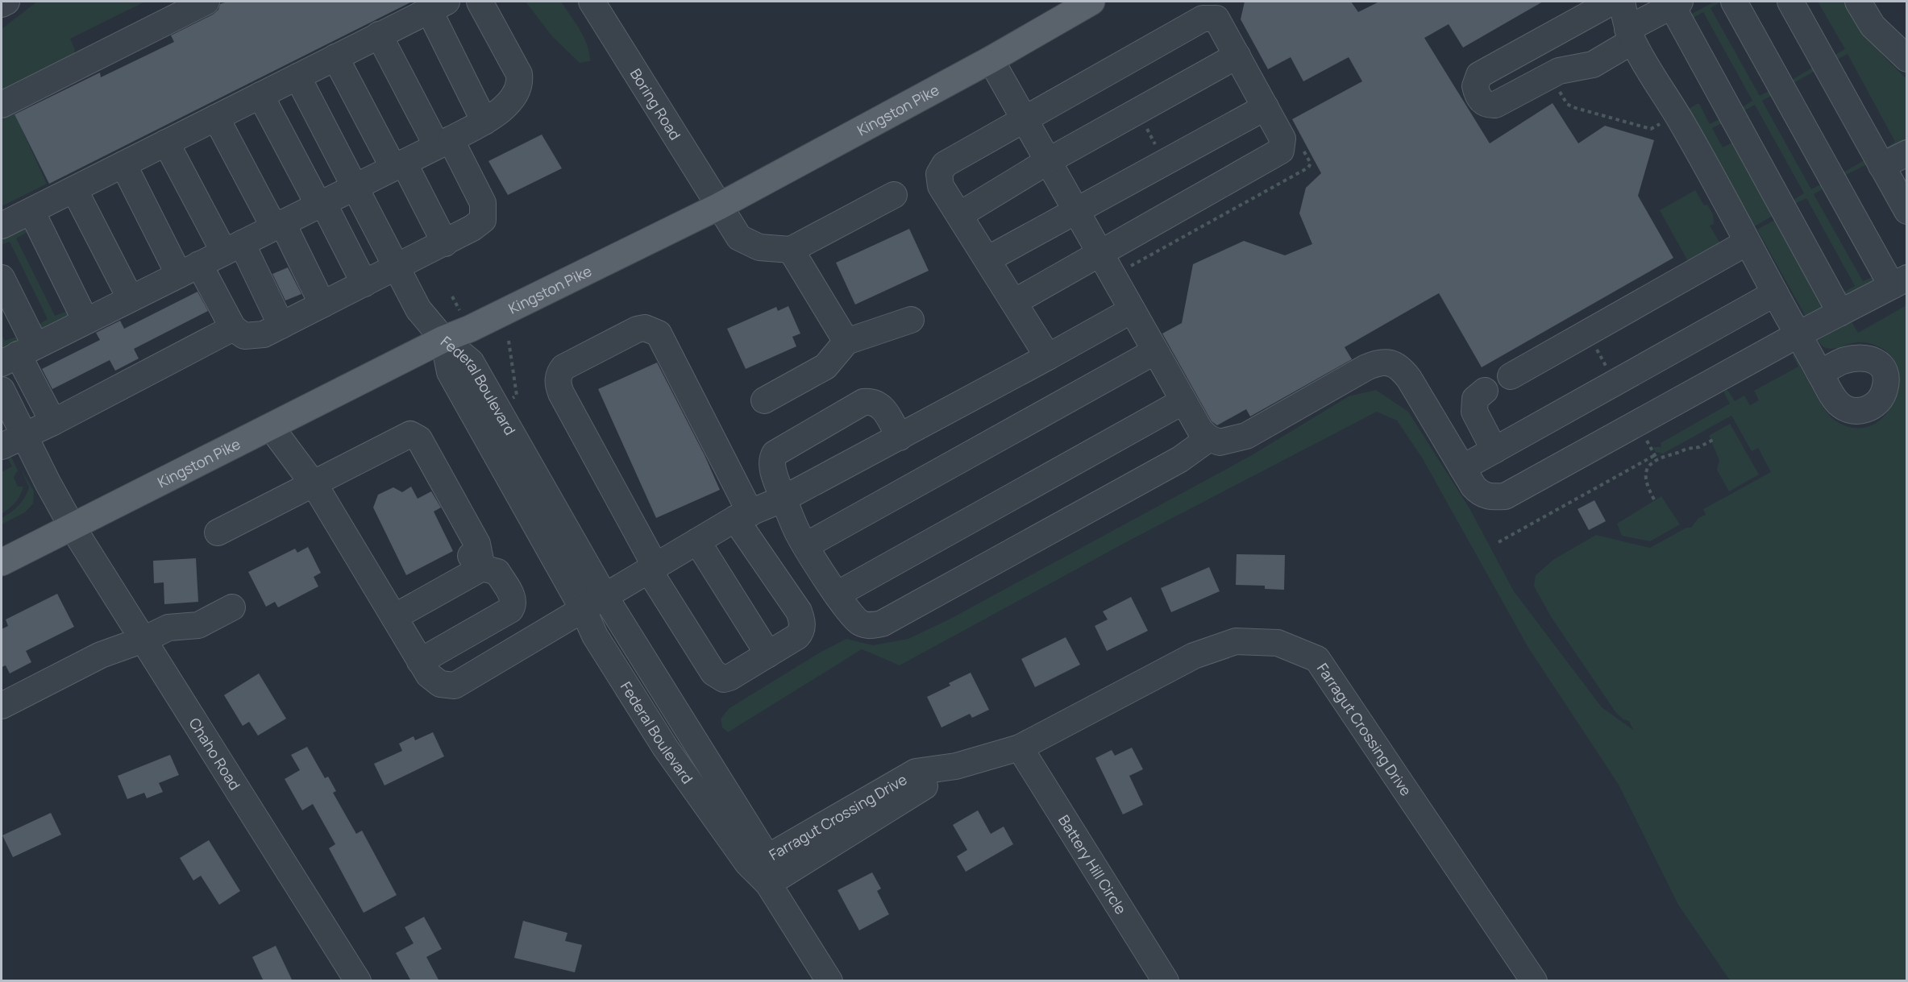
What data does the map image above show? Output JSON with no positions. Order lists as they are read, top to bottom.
{
  "streets": {
    "main road": ["Kingston Pike"],
    "street": [
      "Boring Road",
      "Federal Boulevard",
      "Farragut Crossing Drive",
      "Chaho Road",
      "Battery Hill Circle"
    ]
  },
  "crossings": [
    ["Boring Road", "Kingston Pike"],
    ["Kingston Pike", "Federal Boulevard"],
    ["Kingston Pike", "Chaho Road"],
    ["Federal Boulevard", "Farragut Crossing Drive"],
    ["Farragut Crossing Drive", "Battery Hill Circle"]
  ]
}
